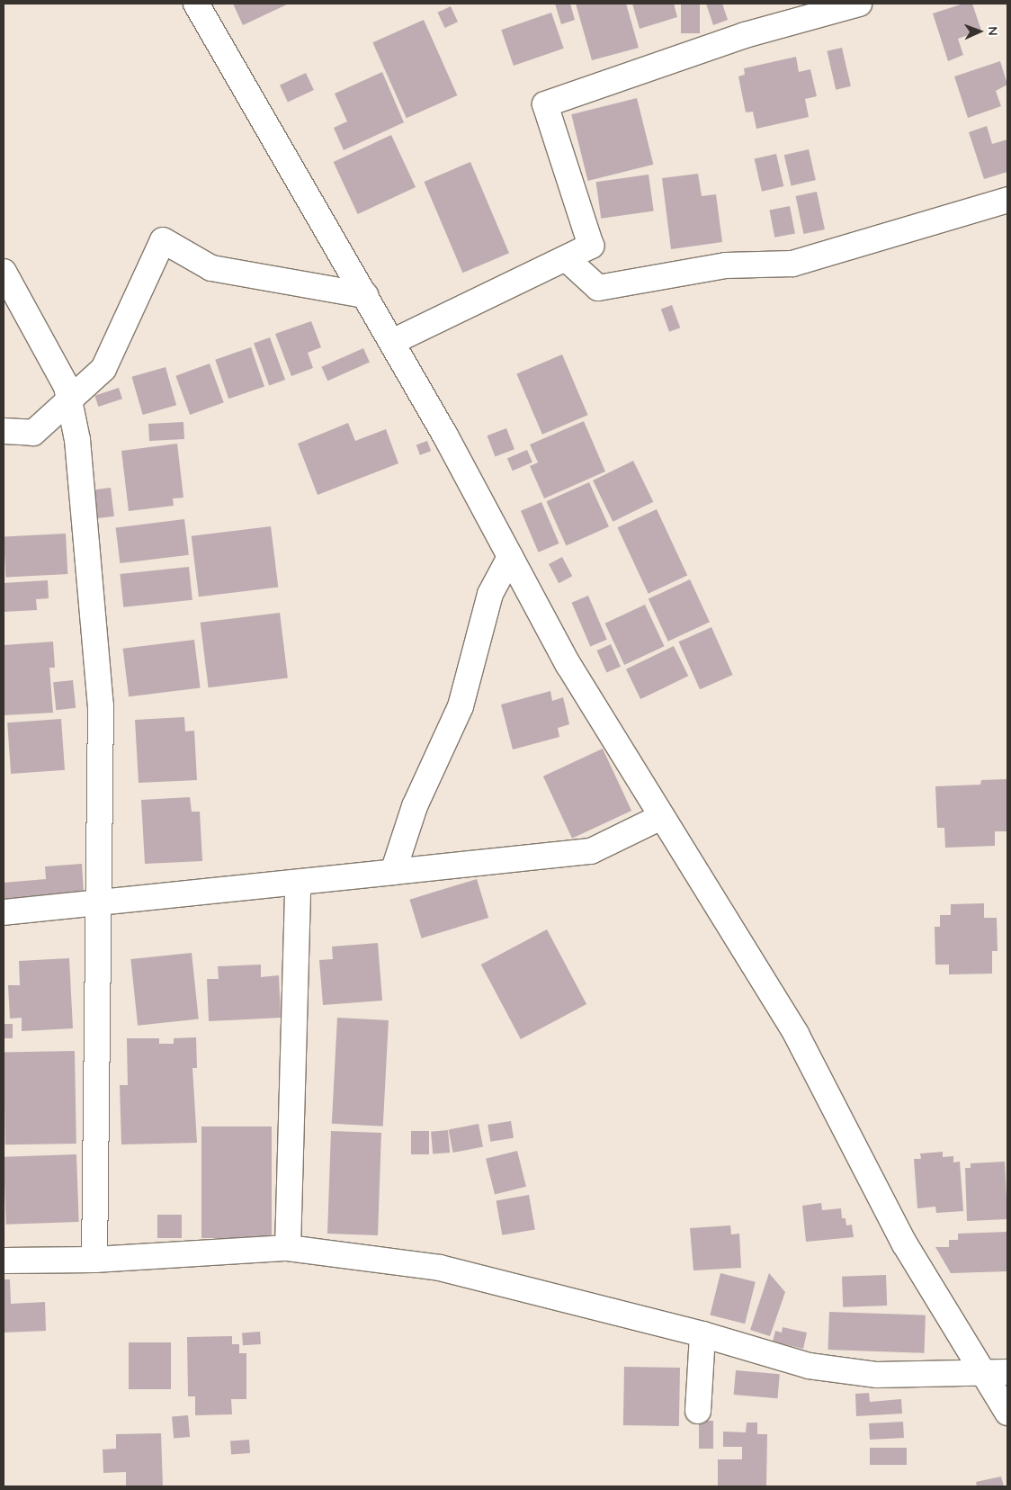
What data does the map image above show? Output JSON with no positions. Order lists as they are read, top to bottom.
{
  "north": "right"
}
